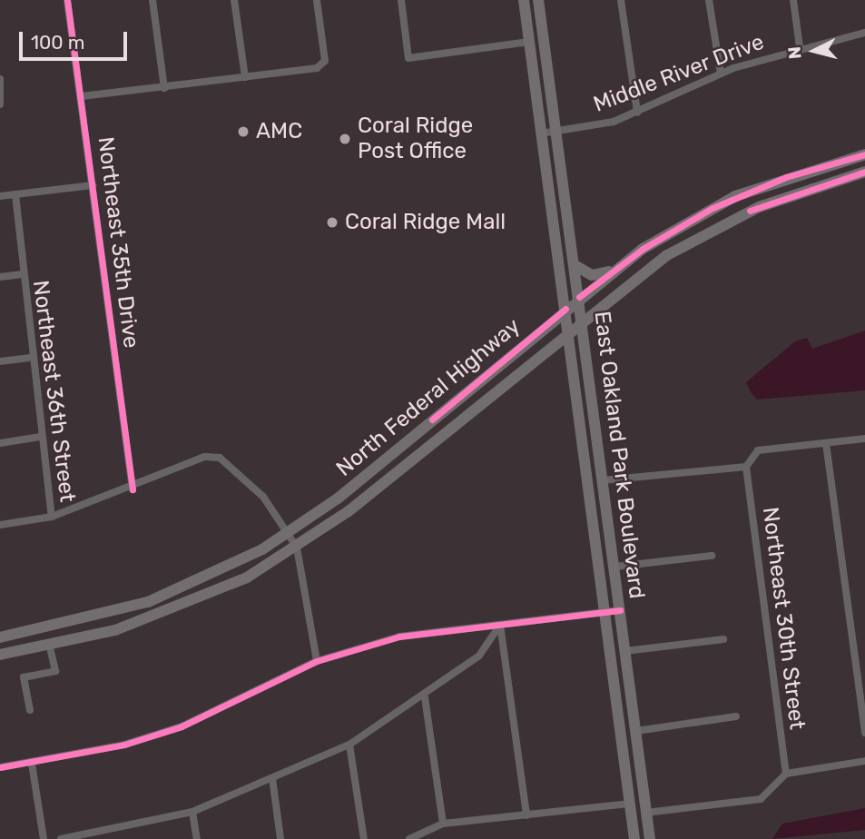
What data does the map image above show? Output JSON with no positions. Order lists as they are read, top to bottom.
{
  "streets": {
    "main road": ["North Federal Highway", "East Oakland Park Boulevard"],
    "street": [
      "Middle River Drive",
      "Northeast 35th Drive",
      "Northeast 36th Street",
      "Northeast 30th Street"
    ]
  },
  "crossings": [
    ["Middle River Drive", "East Oakland Park Boulevard"],
    ["North Federal Highway", "East Oakland Park Boulevard"]
  ],
  "places": ["AMC", "Coral Ridge Post Office", "Coral Ridge Mall"],
  "scale_bar": "100 m",
  "north": "left"
}
